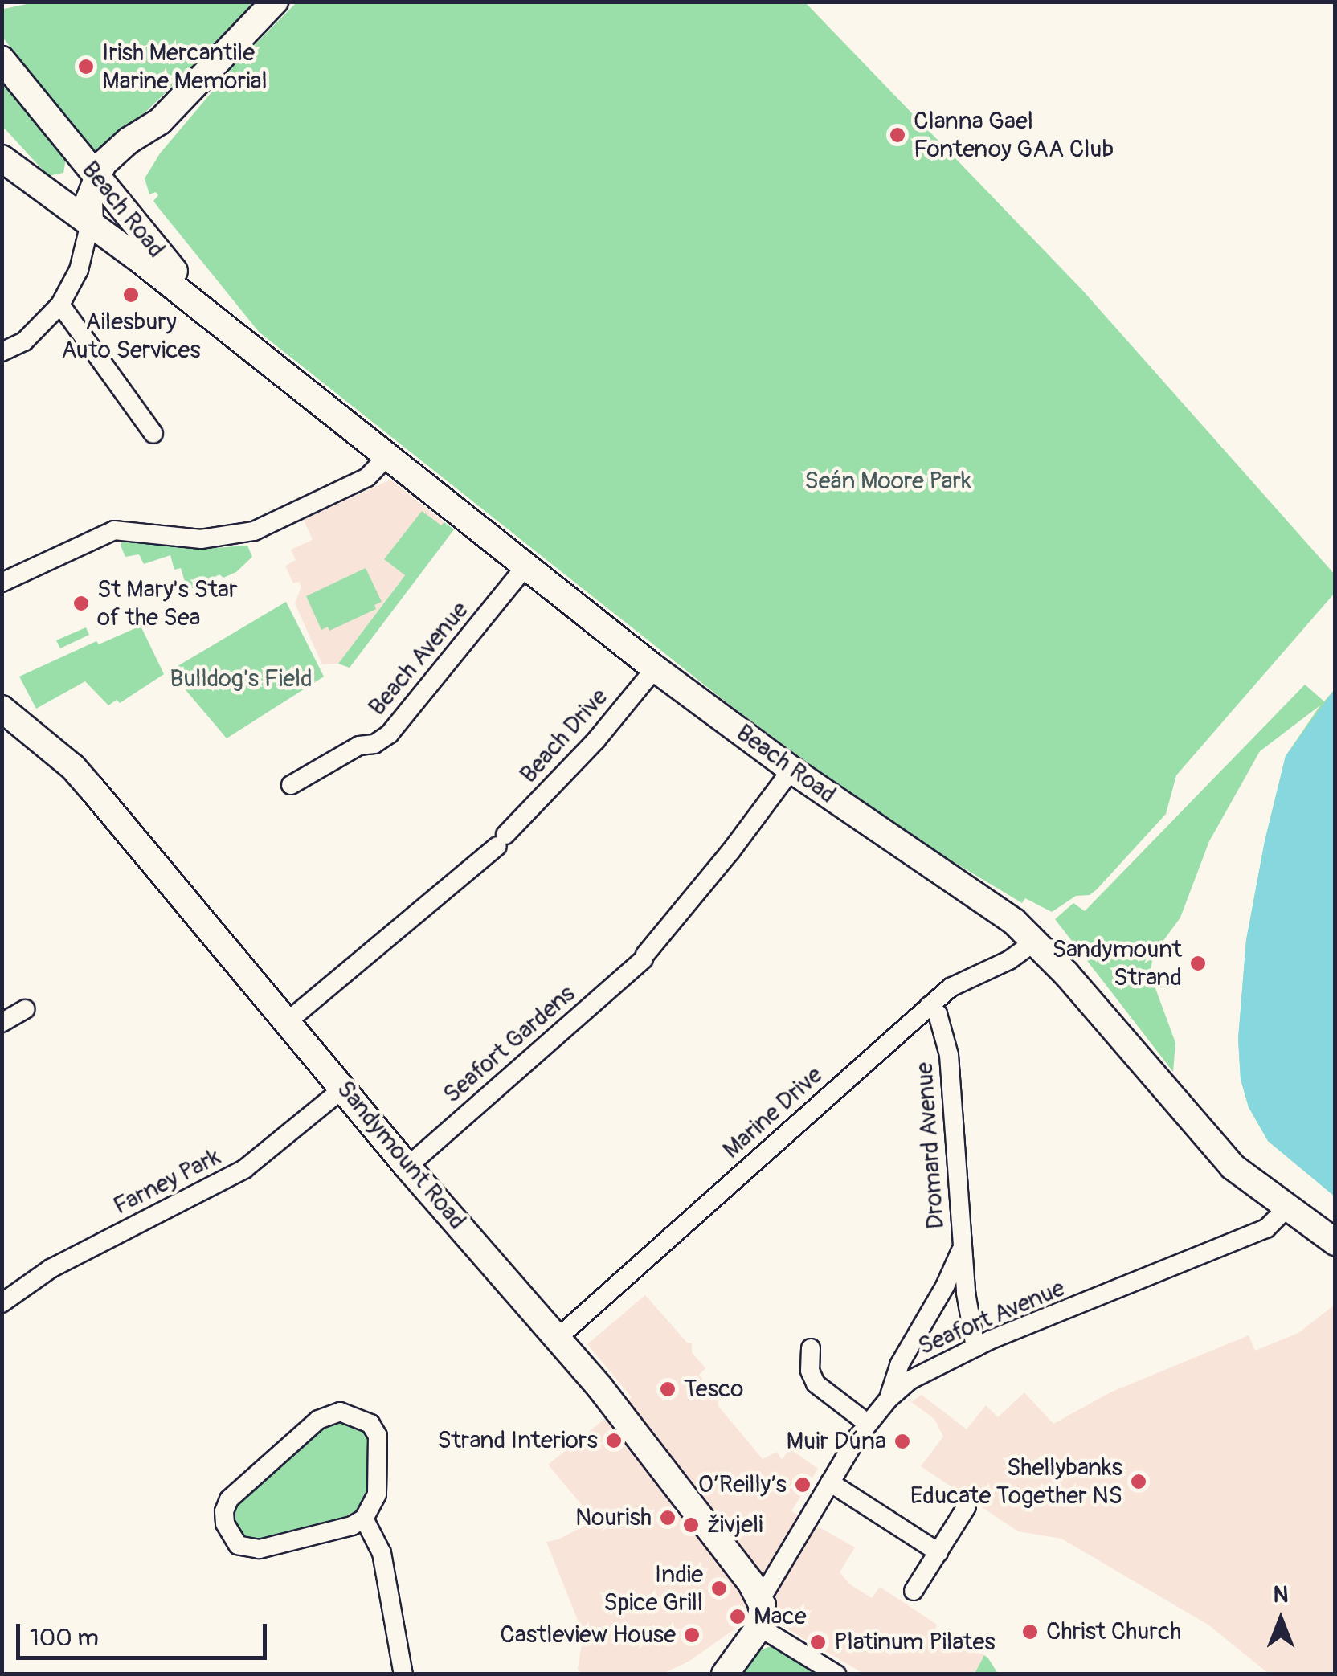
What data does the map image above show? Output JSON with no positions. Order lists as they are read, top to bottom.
{
  "streets": {
    "main road": ["Beach Road", "Sandymount Road"],
    "street": [
      "Beach Avenue",
      "Beach Drive",
      "Seafort Gardens",
      "Marine Drive",
      "Dromard Avenue",
      "Farney Park",
      "Seafort Avenue"
    ]
  },
  "crossings": [
    ["Beach Road", "Beach Avenue"],
    ["Beach Road", "Beach Drive"],
    ["Beach Road", "Seafort Gardens"],
    ["Beach Road", "Marine Drive"],
    ["Beach Road", "Seafort Avenue"],
    ["Beach Drive", "Sandymount Road"],
    ["Seafort Gardens", "Sandymount Road"],
    ["Marine Drive", "Dromard Avenue"],
    ["Marine Drive", "Sandymount Road"],
    ["Dromard Avenue", "Seafort Avenue"],
    ["Sandymount Road", "Farney Park"],
    ["Sandymount Road", "Seafort Avenue"]
  ],
  "parks": ["Seán Moore Park", "Bulldog's Field"],
  "places": [
    "Irish Mercantile Marine Memorial",
    "Clanna Gael Fontenoy GAA Club",
    "Ailesbury Auto Services",
    "St Mary's Star of the Sea",
    "Sandymount Strand",
    "Tesco",
    "Strand Interiors",
    "Muir Dúna",
    "Shellybanks Educate Together NS",
    "O’Reilly’s",
    "Nourish",
    "živjeli",
    "Indie Spice Grill",
    "Mace",
    "Christ Church",
    "Castleview House",
    "Platinum Pilates"
  ],
  "scale_bar": "100 m",
  "north": "top"
}
